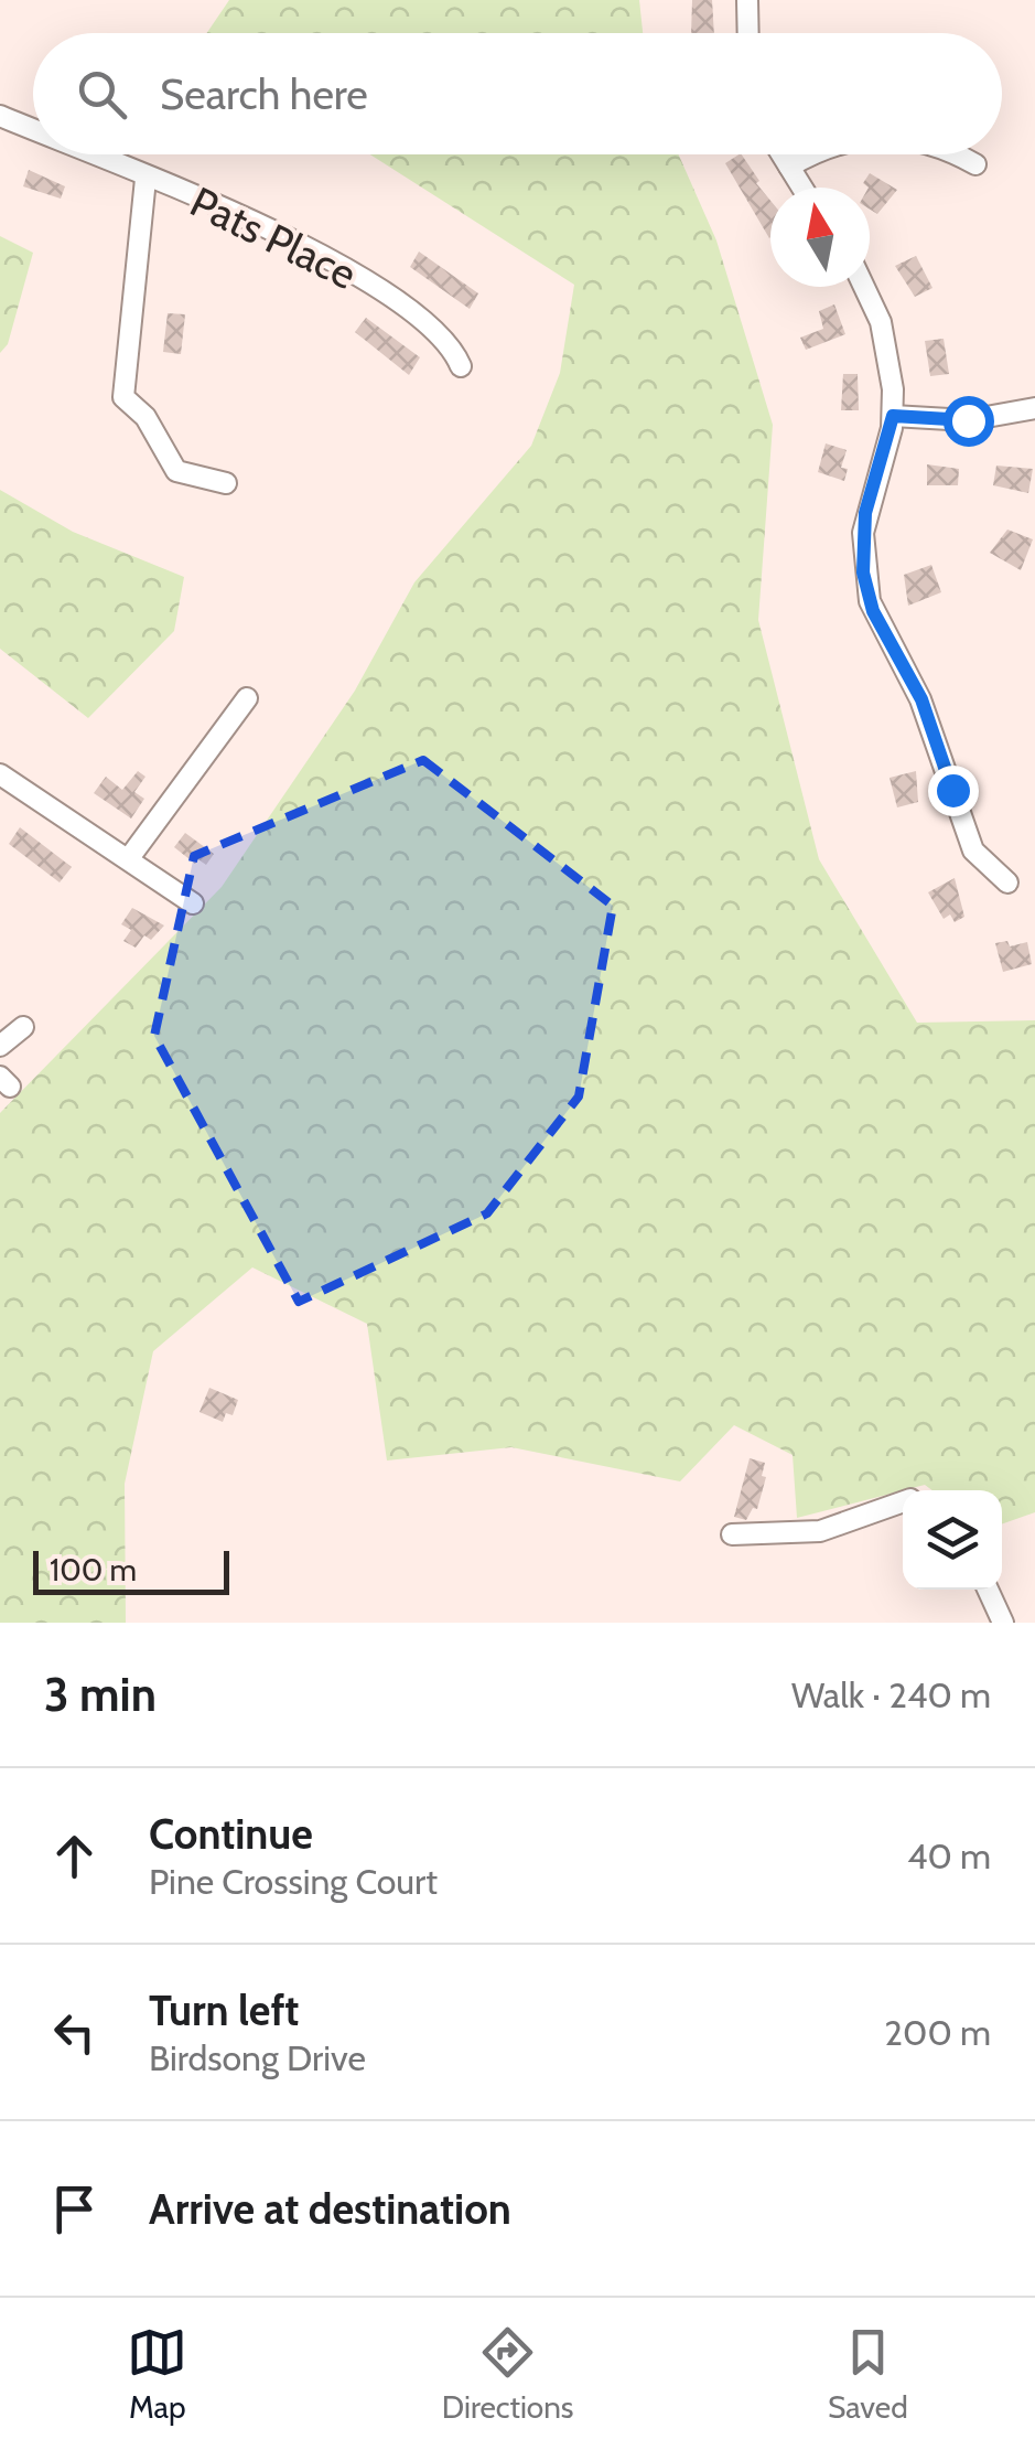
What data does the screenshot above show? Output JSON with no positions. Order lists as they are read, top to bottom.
{
  "streets": {
    "street": ["Pats Place"]
  },
  "scale_bar": "100 m",
  "north": "top",
  "page": {
    "search": "Search here",
    "scale": "100 m",
    "heading": ["3 min", "Walk · 240 m"],
    "list": [
      ["Continue", "Pine Crossing Court", "40 m"],
      ["Turn left", "Birdsong Drive", "200 m"],
      "Arrive at destination"
    ],
    "nav": ["Map", "Directions", "Saved"]
  }
}
